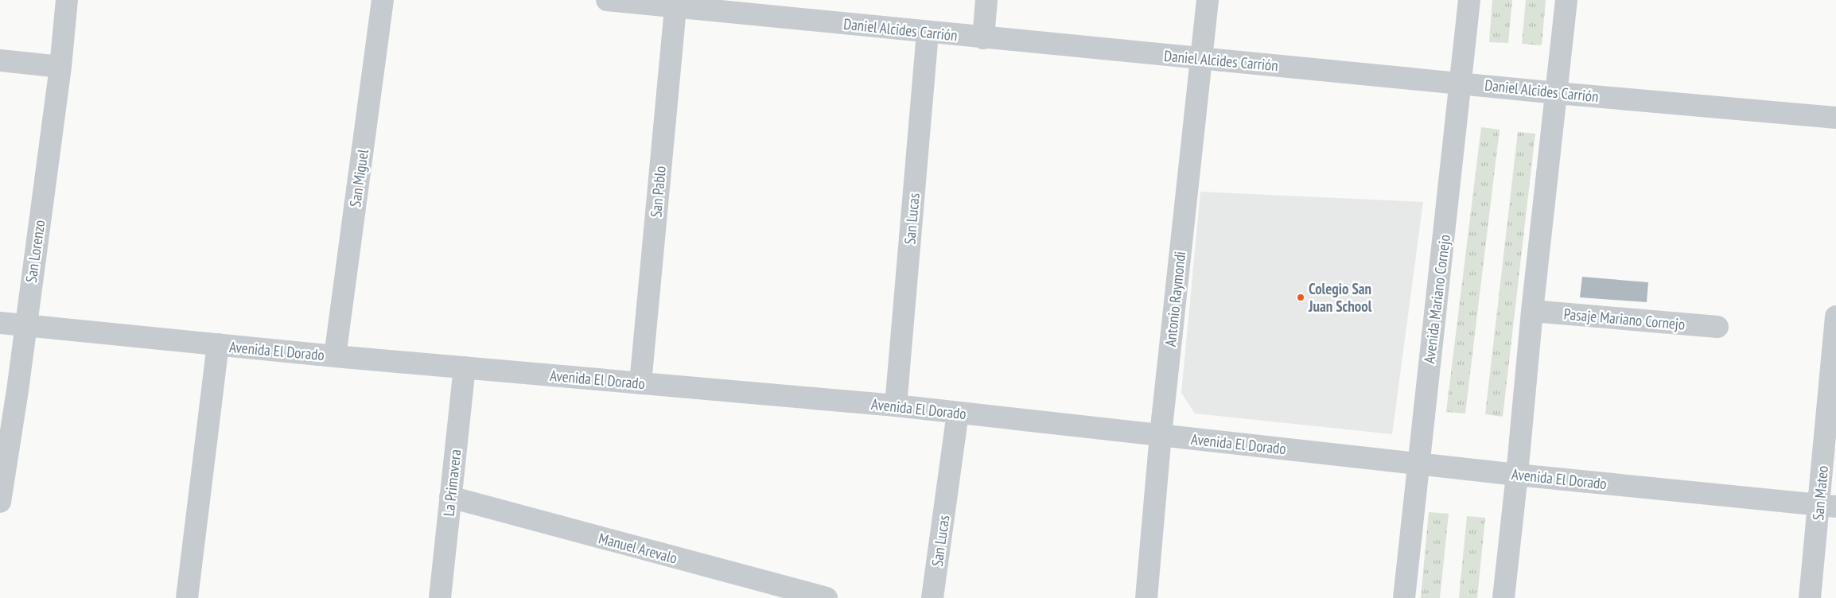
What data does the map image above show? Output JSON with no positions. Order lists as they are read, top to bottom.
{
  "streets": {
    "street": [
      "Daniel Alcides Carrión",
      "San Miguel",
      "San Pablo",
      "San Lucas",
      "San Lorenzo",
      "Antonio Raymondi",
      "Avenida Mariano Cornejo",
      "Pasaje Mariano Cornejo",
      "Avenida El Dorado",
      "La Primavera",
      "San Mateo",
      "Manuel Arevalo"
    ]
  },
  "crossings": [
    ["Daniel Alcides Carrión", "San Pablo"],
    ["Daniel Alcides Carrión", "San Lucas"],
    ["Daniel Alcides Carrión", "Antonio Raymondi"],
    ["Daniel Alcides Carrión", "Avenida Mariano Cornejo"],
    ["San Miguel", "Avenida El Dorado"],
    ["San Pablo", "Avenida El Dorado"],
    ["San Lucas", "Avenida El Dorado"],
    ["San Lorenzo", "Avenida El Dorado"],
    ["Antonio Raymondi", "Avenida El Dorado"],
    ["Avenida Mariano Cornejo", "Avenida El Dorado"],
    ["Avenida El Dorado", "La Primavera"],
    ["Avenida El Dorado", "San Mateo"],
    ["La Primavera", "Manuel Arevalo"]
  ],
  "places": ["Colegio San Juan School"]
}
